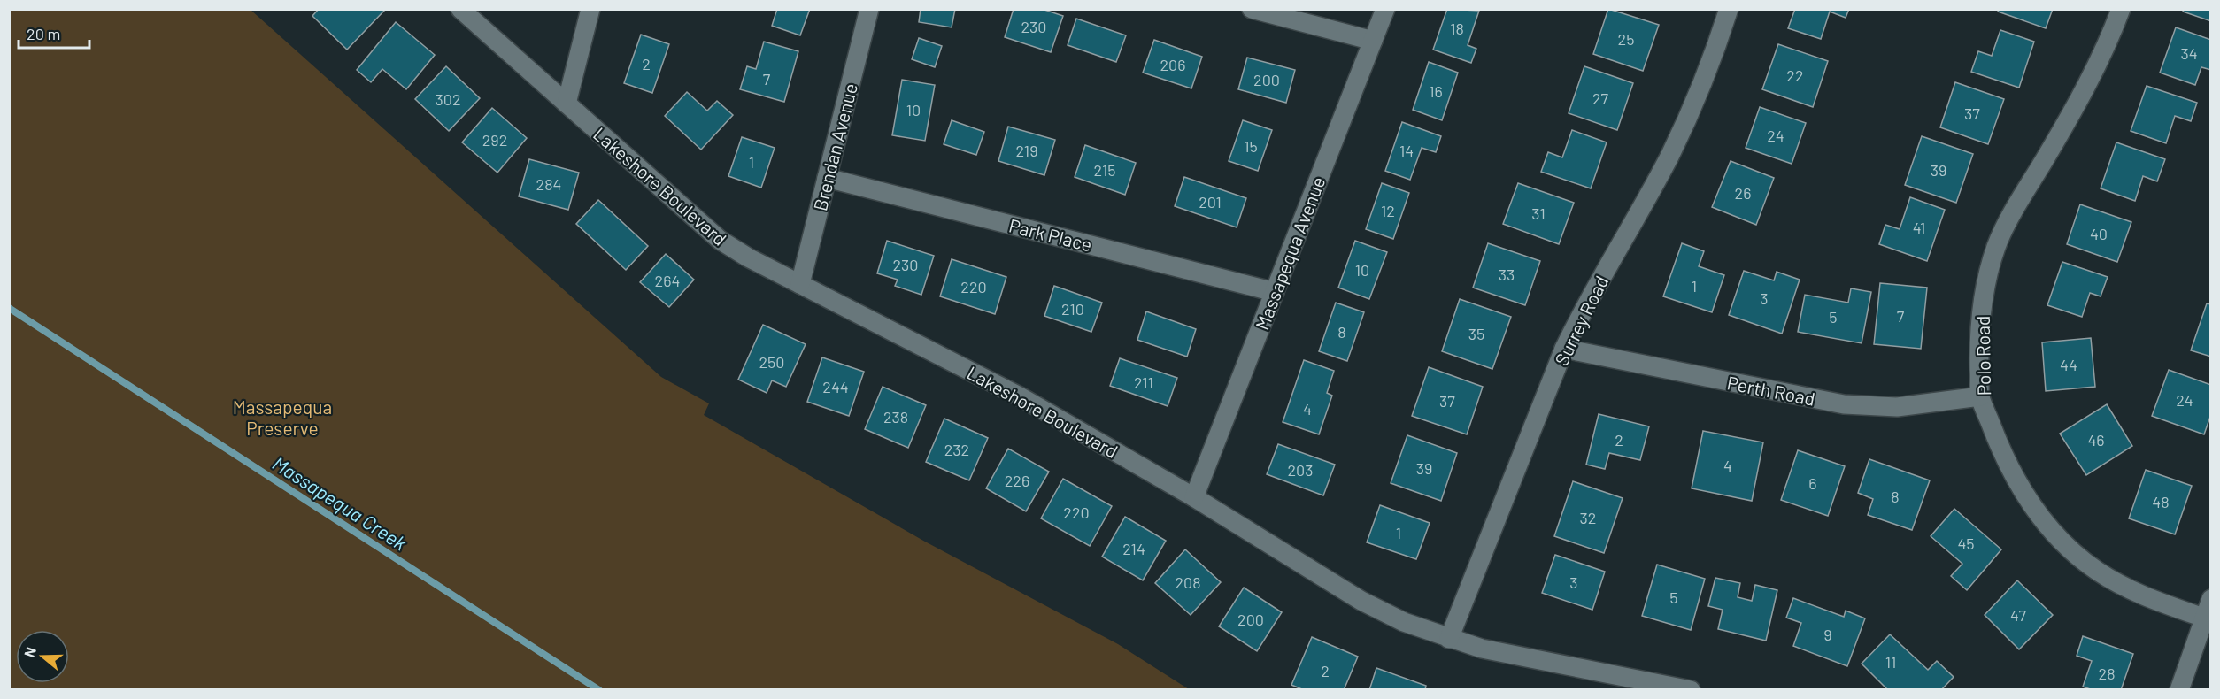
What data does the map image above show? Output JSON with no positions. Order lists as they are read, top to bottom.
{
  "streets": {
    "street": [
      "Brendan Avenue",
      "Lakeshore Boulevard",
      "Park Place",
      "Massapequa Avenue",
      "Surrey Road",
      "Polo Road",
      "Perth Road"
    ]
  },
  "crossings": [
    ["Brendan Avenue", "Lakeshore Boulevard"],
    ["Brendan Avenue", "Park Place"],
    ["Lakeshore Boulevard", "Massapequa Avenue"],
    ["Lakeshore Boulevard", "Surrey Road"],
    ["Park Place", "Massapequa Avenue"],
    ["Surrey Road", "Perth Road"],
    ["Polo Road", "Perth Road"]
  ],
  "water": ["Massapequa Creek"],
  "parks": ["Massapequa Preserve"],
  "house_numbers": [
    "230",
    "18",
    "25",
    "34",
    "2",
    "206",
    "22",
    "7",
    "200",
    "16",
    "27",
    "302",
    "10",
    "37",
    "24",
    "292",
    "15",
    "219",
    "14",
    "1",
    "215",
    "39",
    "284",
    "26",
    "201",
    "12",
    "31",
    "41",
    "40",
    "230",
    "10",
    "33",
    "264",
    "1",
    "220",
    "3",
    "210",
    "7",
    "5",
    "8",
    "35",
    "250",
    "44",
    "211",
    "244",
    "24",
    "37",
    "4",
    "238",
    "2",
    "46",
    "232",
    "4",
    "39",
    "203",
    "226",
    "6",
    "8",
    "48",
    "220",
    "32",
    "1",
    "45",
    "214",
    "208",
    "3",
    "5",
    "47",
    "200",
    "9",
    "11",
    "2",
    "28"
  ],
  "scale_bar": "20 m",
  "north": "left"
}
